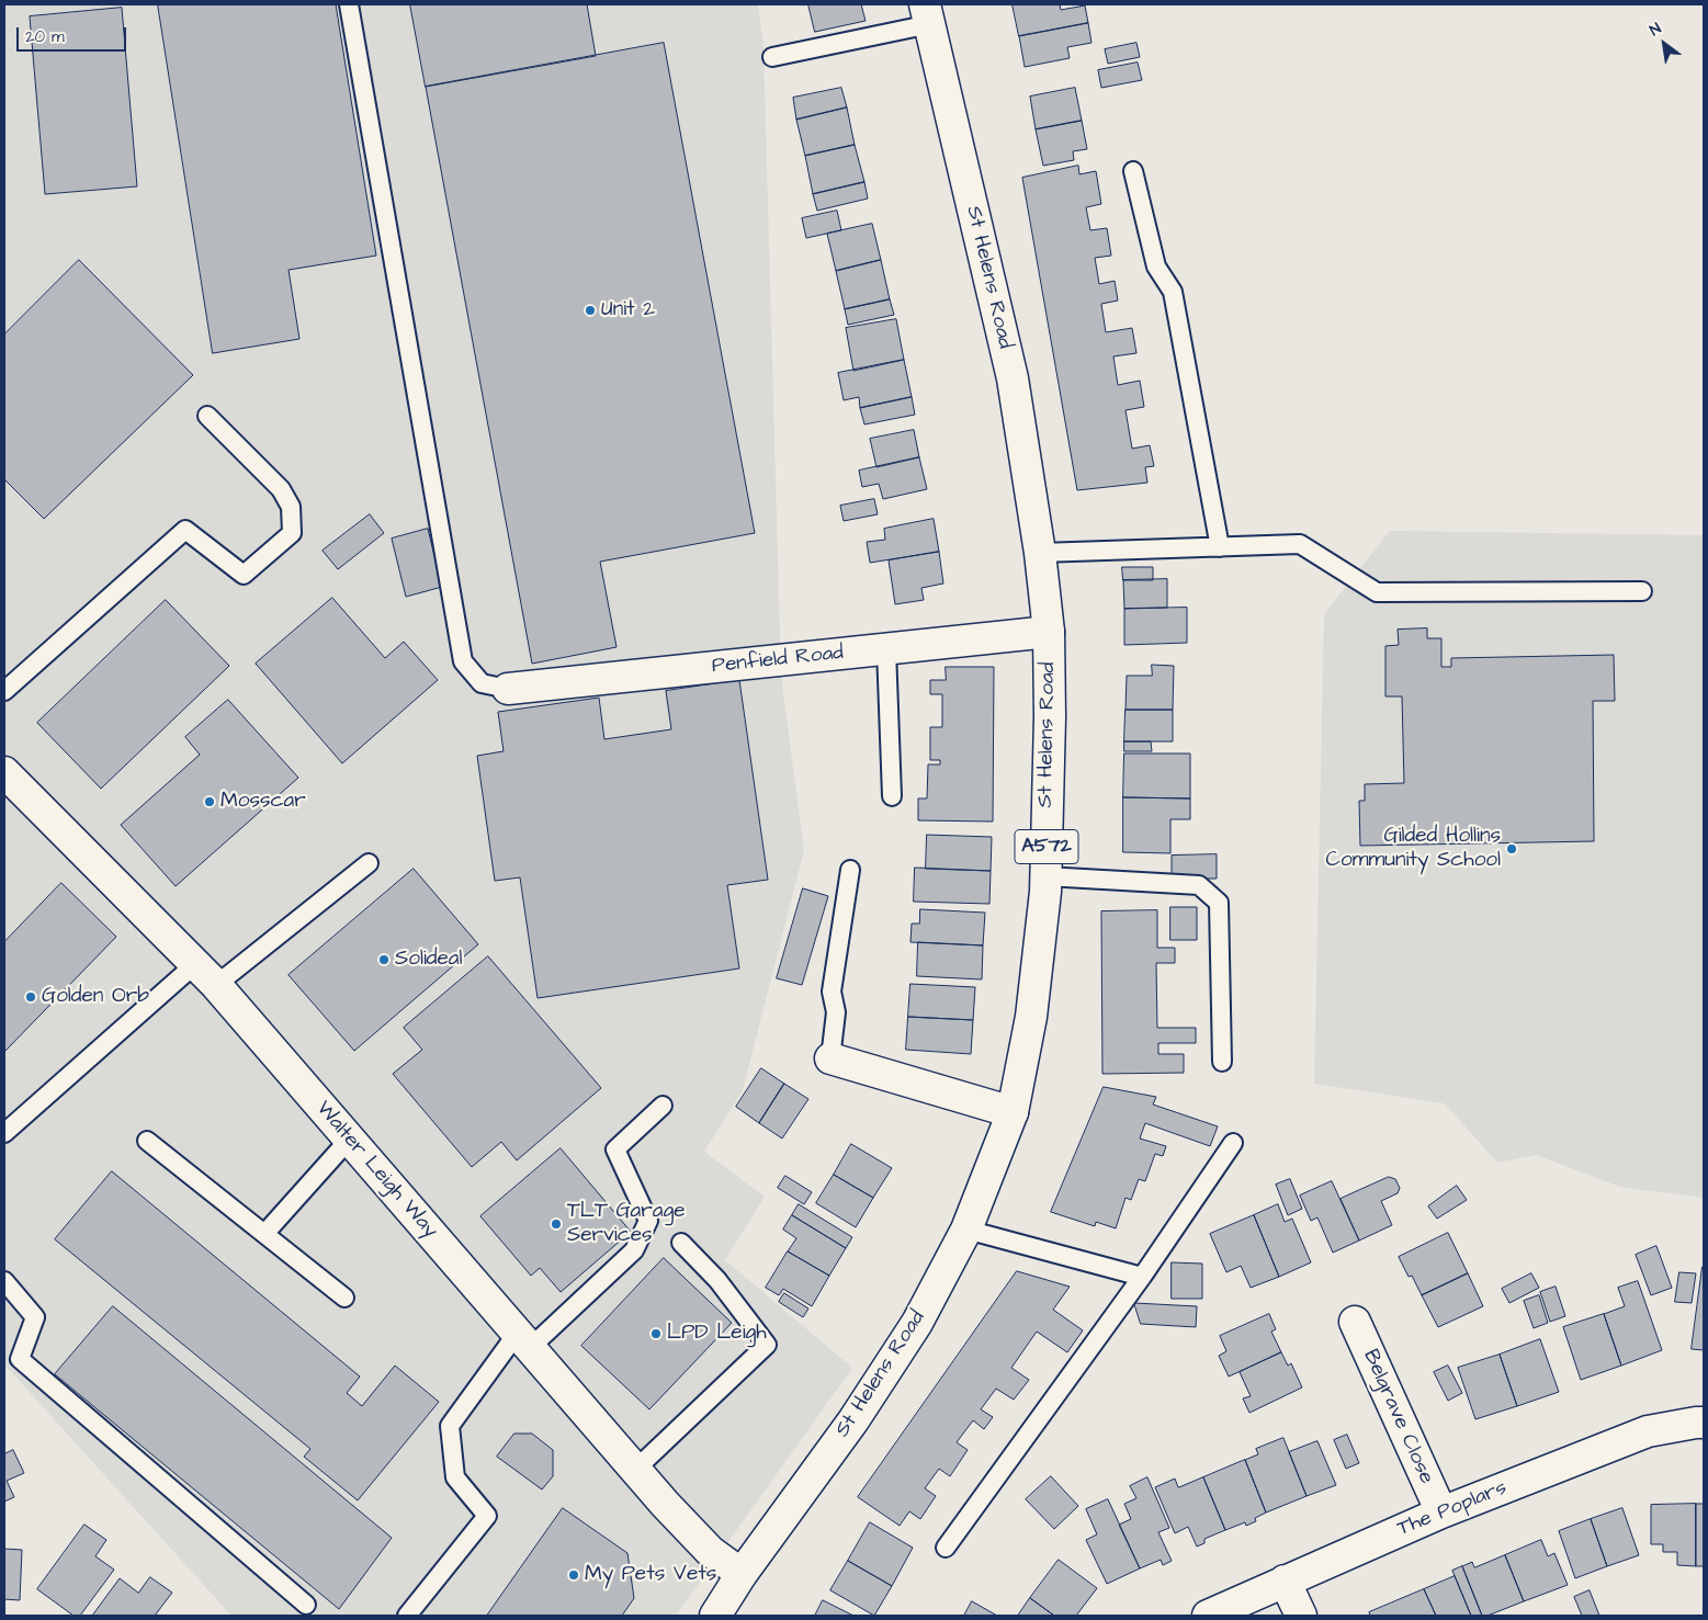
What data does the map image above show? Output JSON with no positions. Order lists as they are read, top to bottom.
{
  "streets": {
    "street": [
      "St Helens Road",
      "Penfield Road",
      "A572",
      "Walter Leigh Way",
      "Belgrave Close",
      "The Poplars"
    ]
  },
  "crossings": [
    ["St Helens Road", "Penfield Road"],
    ["St Helens Road", "Walter Leigh Way"],
    ["Belgrave Close", "The Poplars"]
  ],
  "places": [
    "Unit 2",
    "Mosscar",
    "Gilded Hollins Community School",
    "Solideal",
    "Golden Orb",
    "TLT Garage Services",
    "LPD Leigh",
    "My Pets Vets"
  ],
  "scale_bar": "20 m",
  "north": "top left"
}
